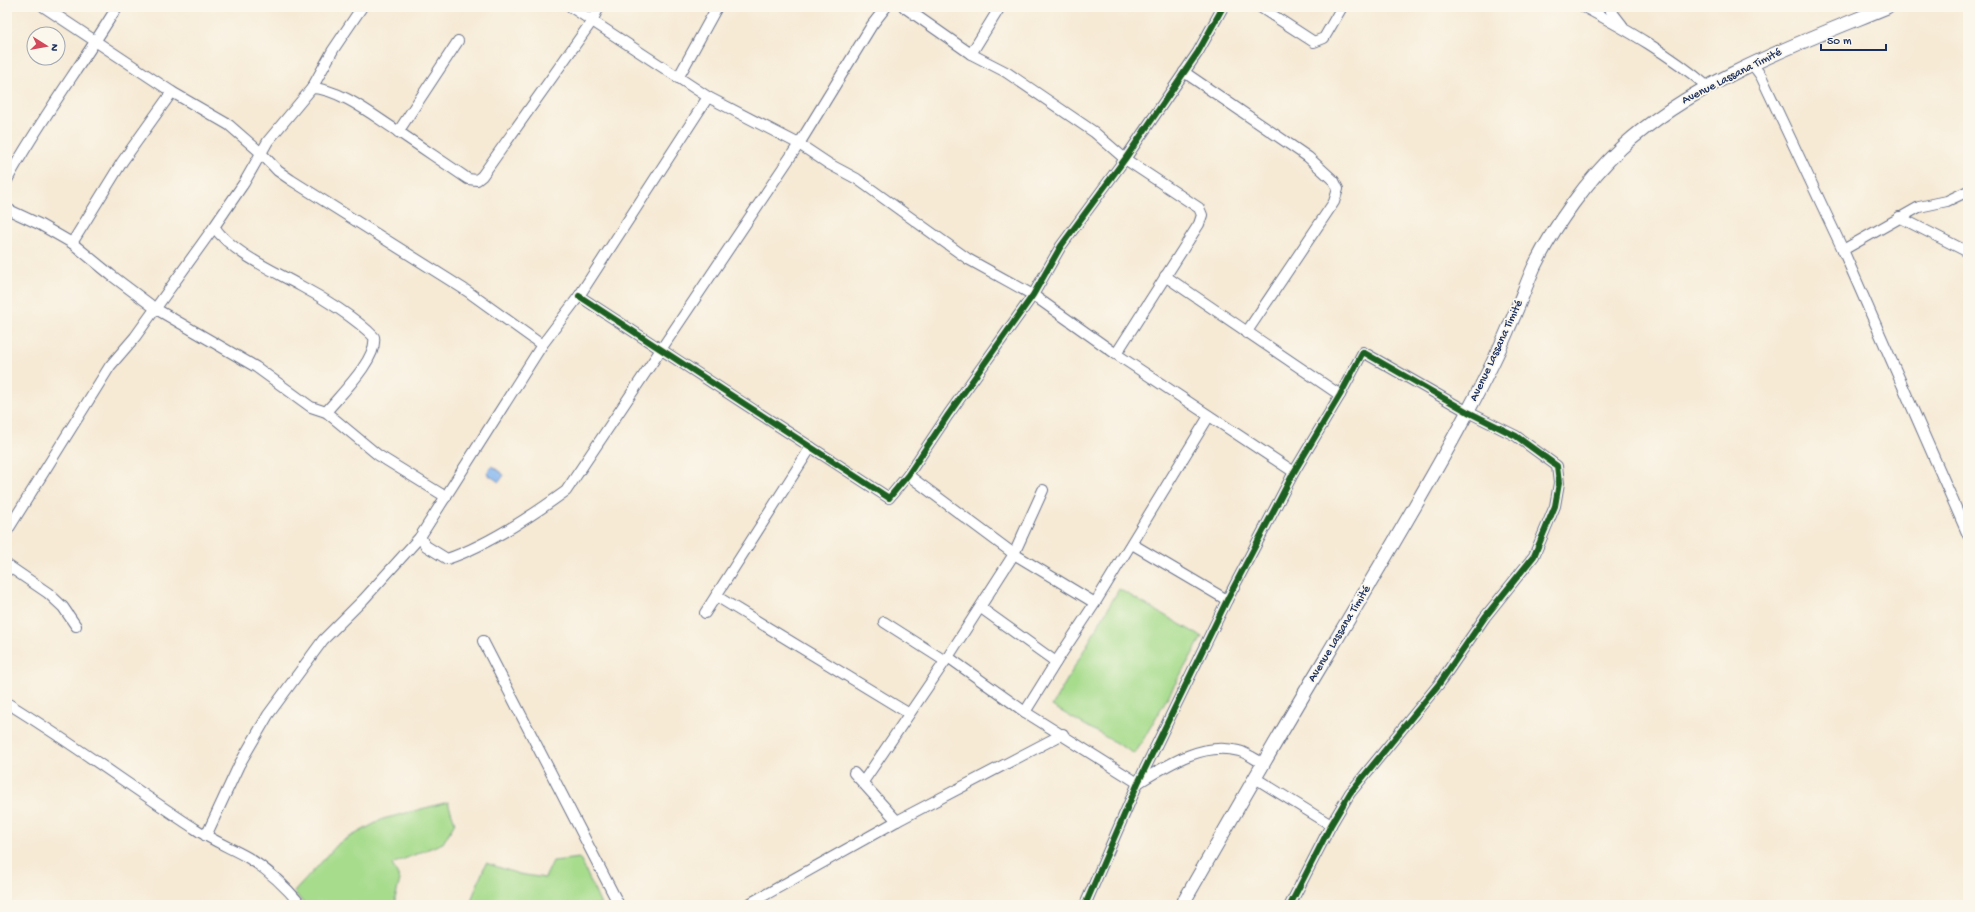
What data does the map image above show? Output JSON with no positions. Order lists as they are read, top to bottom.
{
  "streets": {
    "street": ["Avenue Lassana Timité"]
  },
  "scale_bar": "50 m",
  "north": "right"
}
